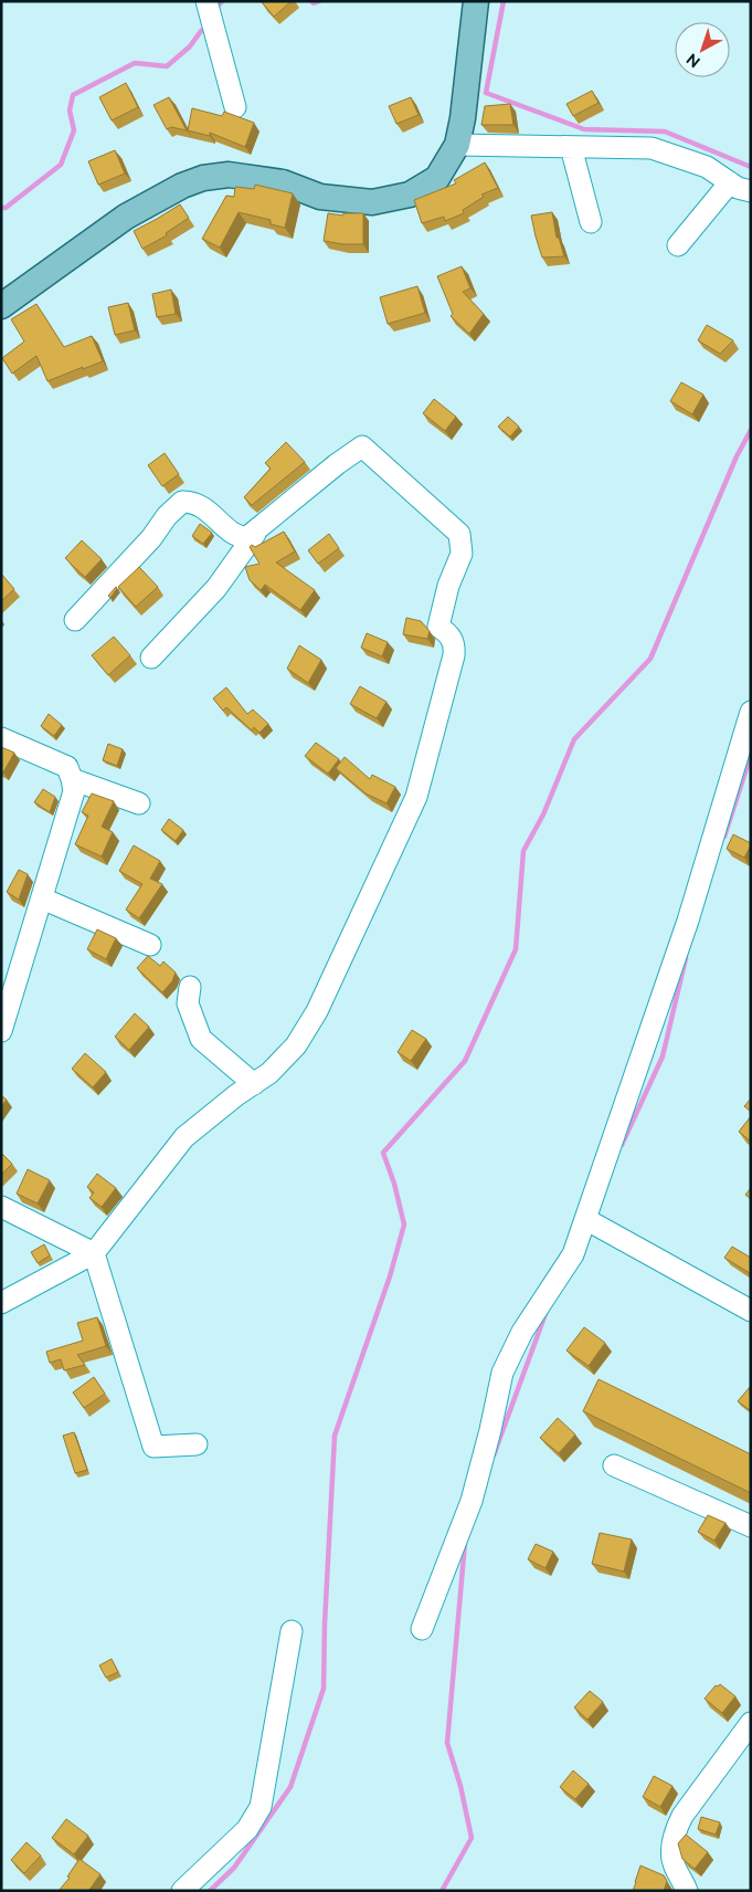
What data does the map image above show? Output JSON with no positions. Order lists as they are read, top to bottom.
{
  "north": "bottom left"
}
